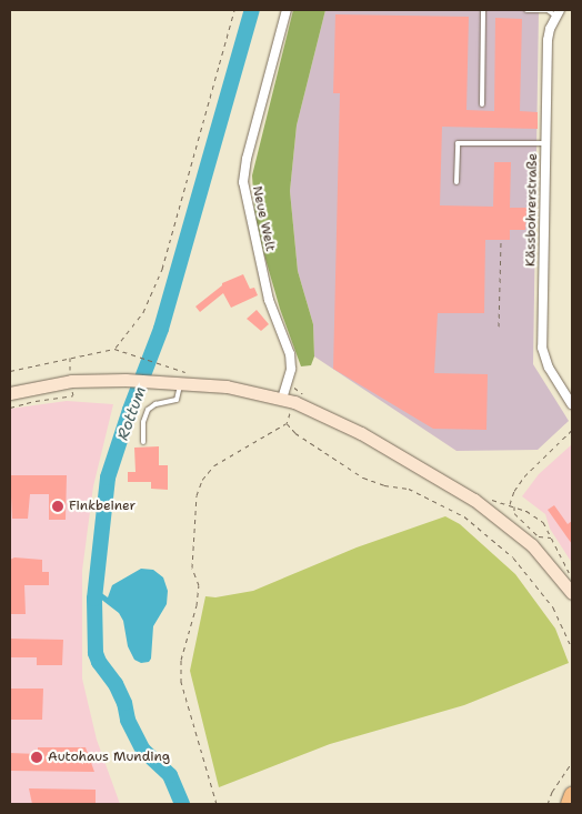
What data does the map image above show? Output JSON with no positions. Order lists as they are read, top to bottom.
{
  "streets": {
    "street": ["Kässbohrerstraße", "Neue Welt"]
  },
  "water": ["Rottum"],
  "places": ["Finkbeiner", "Autohaus Munding"]
}
